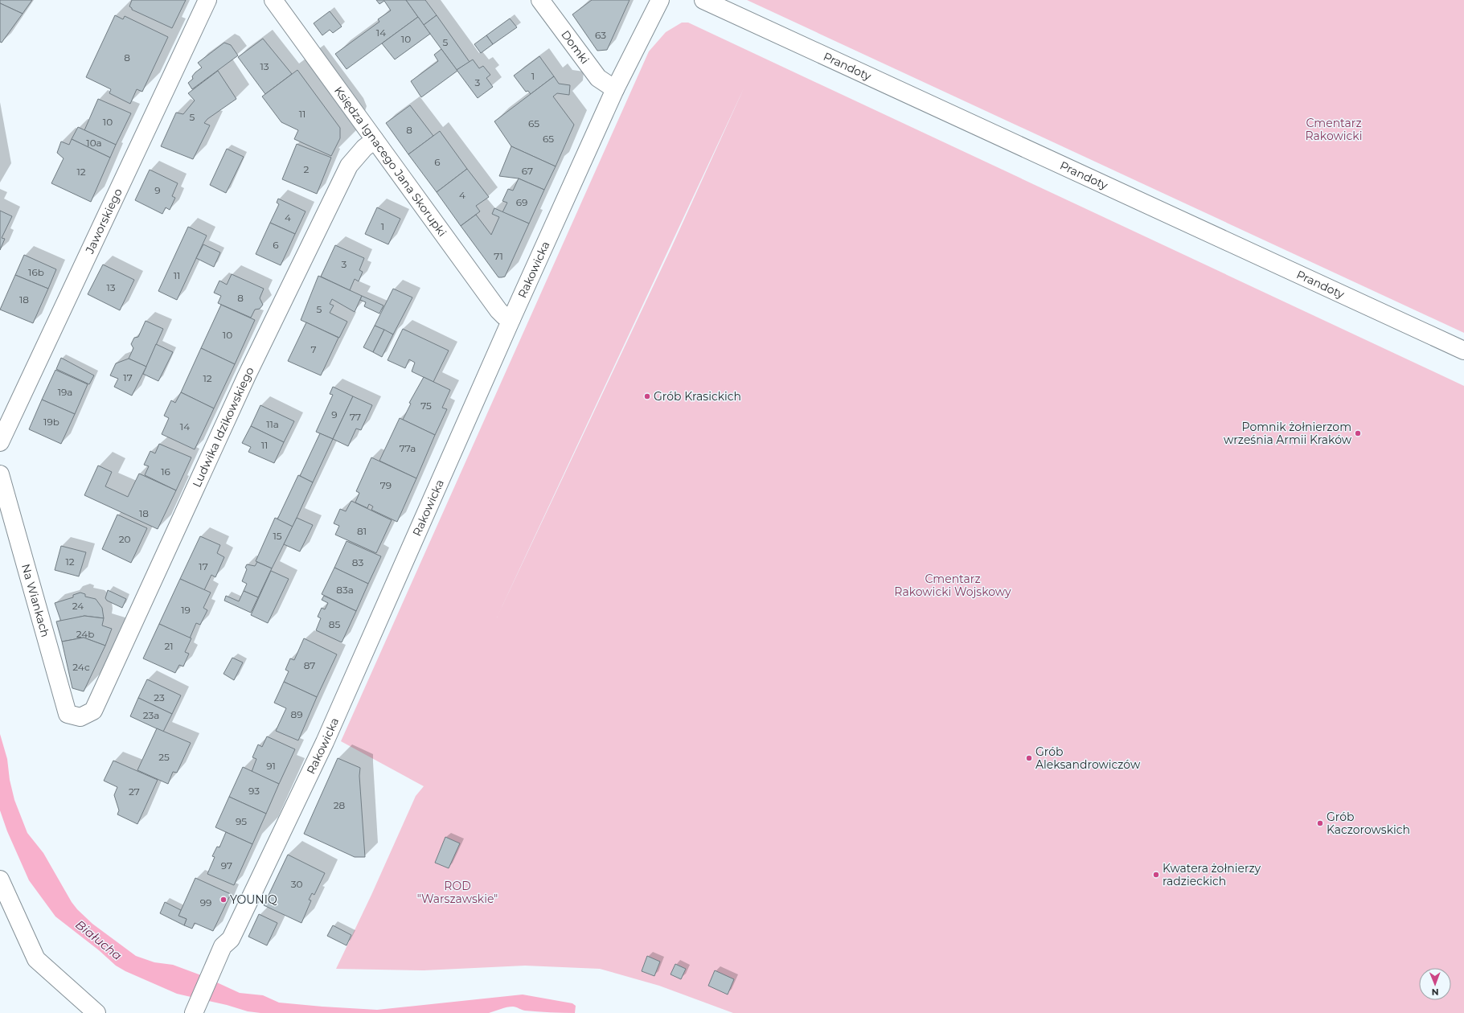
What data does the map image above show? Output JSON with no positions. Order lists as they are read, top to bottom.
{
  "streets": {
    "street": [
      "Domki",
      "Prandoty",
      "Księdza Ignacego Jana Skorupki",
      "Jaworskiego",
      "Rakowicka",
      "Ludwika Idzikowskiego",
      "Na Wiankach"
    ]
  },
  "crossings": [
    ["Domki", "Rakowicka"],
    ["Księdza Ignacego Jana Skorupki", "Rakowicka"],
    ["Księdza Ignacego Jana Skorupki", "Ludwika Idzikowskiego"],
    ["Ludwika Idzikowskiego", "Na Wiankach"]
  ],
  "water": ["Białucha"],
  "parks": ["Cmentarz Rakowicki", "Cmentarz Rakowicki Wojskowy", "ROD \"Warszawskie\""],
  "places": [
    "Grób Krasickich",
    "Pomnik żołnierzom września Armii Kraków",
    "Grób Aleksandrowiczów",
    "Grób Kaczorowskich",
    "Kwatera żołnierzy radzieckich",
    "YOUNIQ"
  ],
  "house_numbers": [
    "14",
    "63",
    "10",
    "5",
    "8",
    "13",
    "1",
    "3",
    "11",
    "5",
    "10",
    "65",
    "8",
    "65",
    "10a",
    "6",
    "2",
    "67",
    "12",
    "9",
    "4",
    "69",
    "4",
    "1",
    "6",
    "71",
    "3",
    "16b",
    "11",
    "13",
    "8",
    "18",
    "5",
    "10",
    "7",
    "17",
    "12",
    "19a",
    "75",
    "9",
    "77",
    "19b",
    "11a",
    "14",
    "11",
    "77a",
    "16",
    "79",
    "18",
    "81",
    "15",
    "20",
    "12",
    "83",
    "17",
    "83a",
    "24",
    "19",
    "85",
    "24b",
    "21",
    "87",
    "24c",
    "23",
    "89",
    "23a",
    "25",
    "91",
    "93",
    "27",
    "28",
    "95",
    "97",
    "30",
    "99"
  ],
  "north": "bottom"
}
